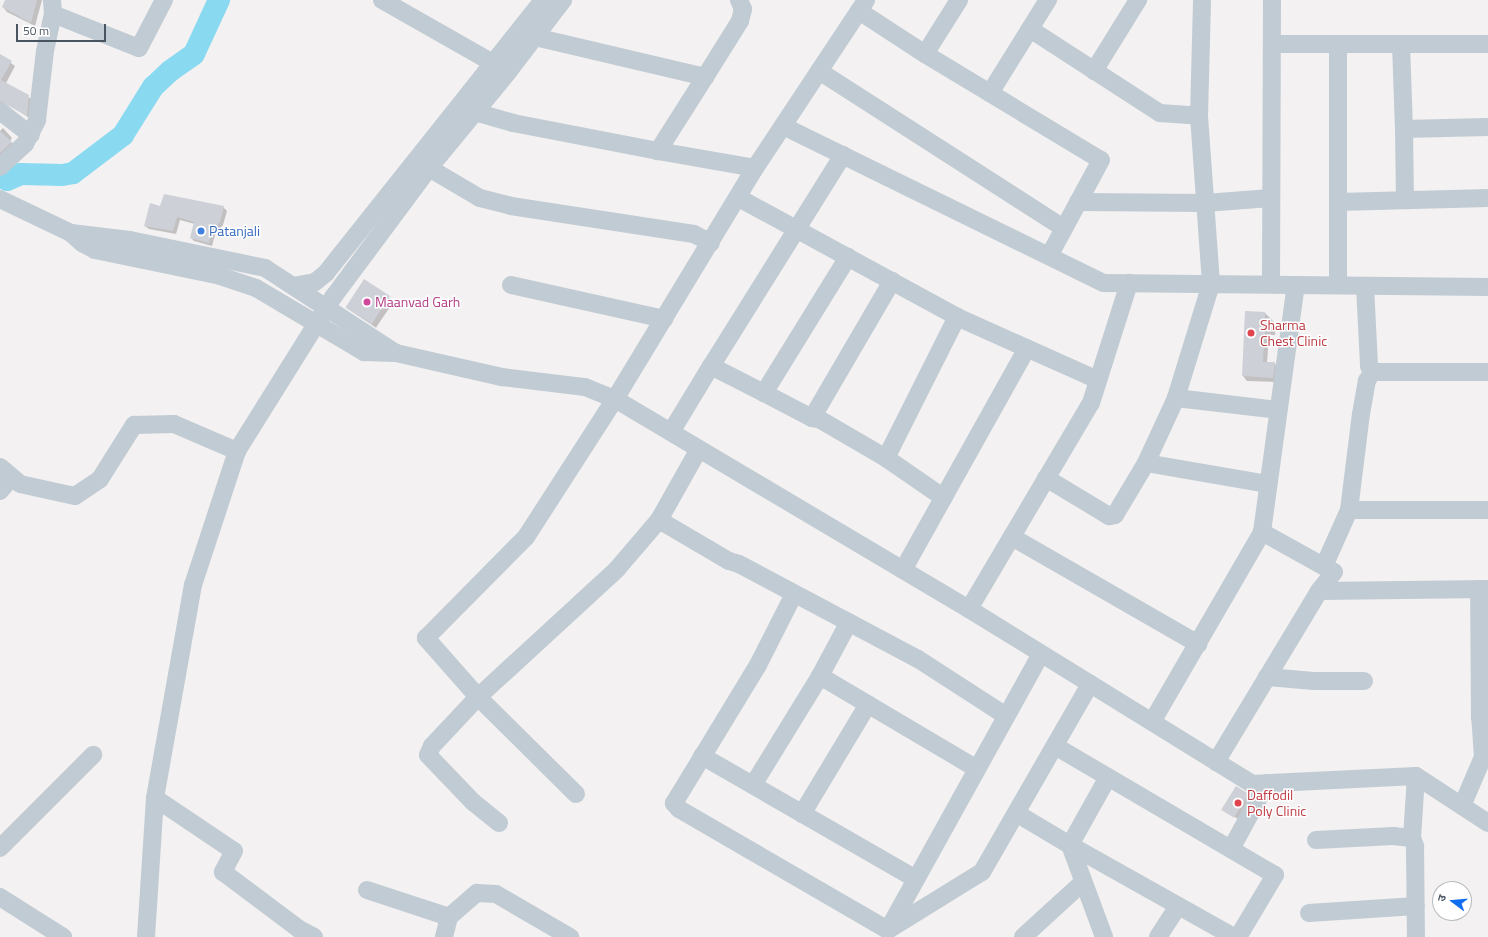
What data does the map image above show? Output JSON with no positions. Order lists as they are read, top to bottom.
{
  "places": [
    "Patanjali",
    "Maanvad Garh",
    "Sharma Chest Clinic",
    "Daffodil Poly Clinic"
  ],
  "scale_bar": "50 m",
  "north": "left"
}
